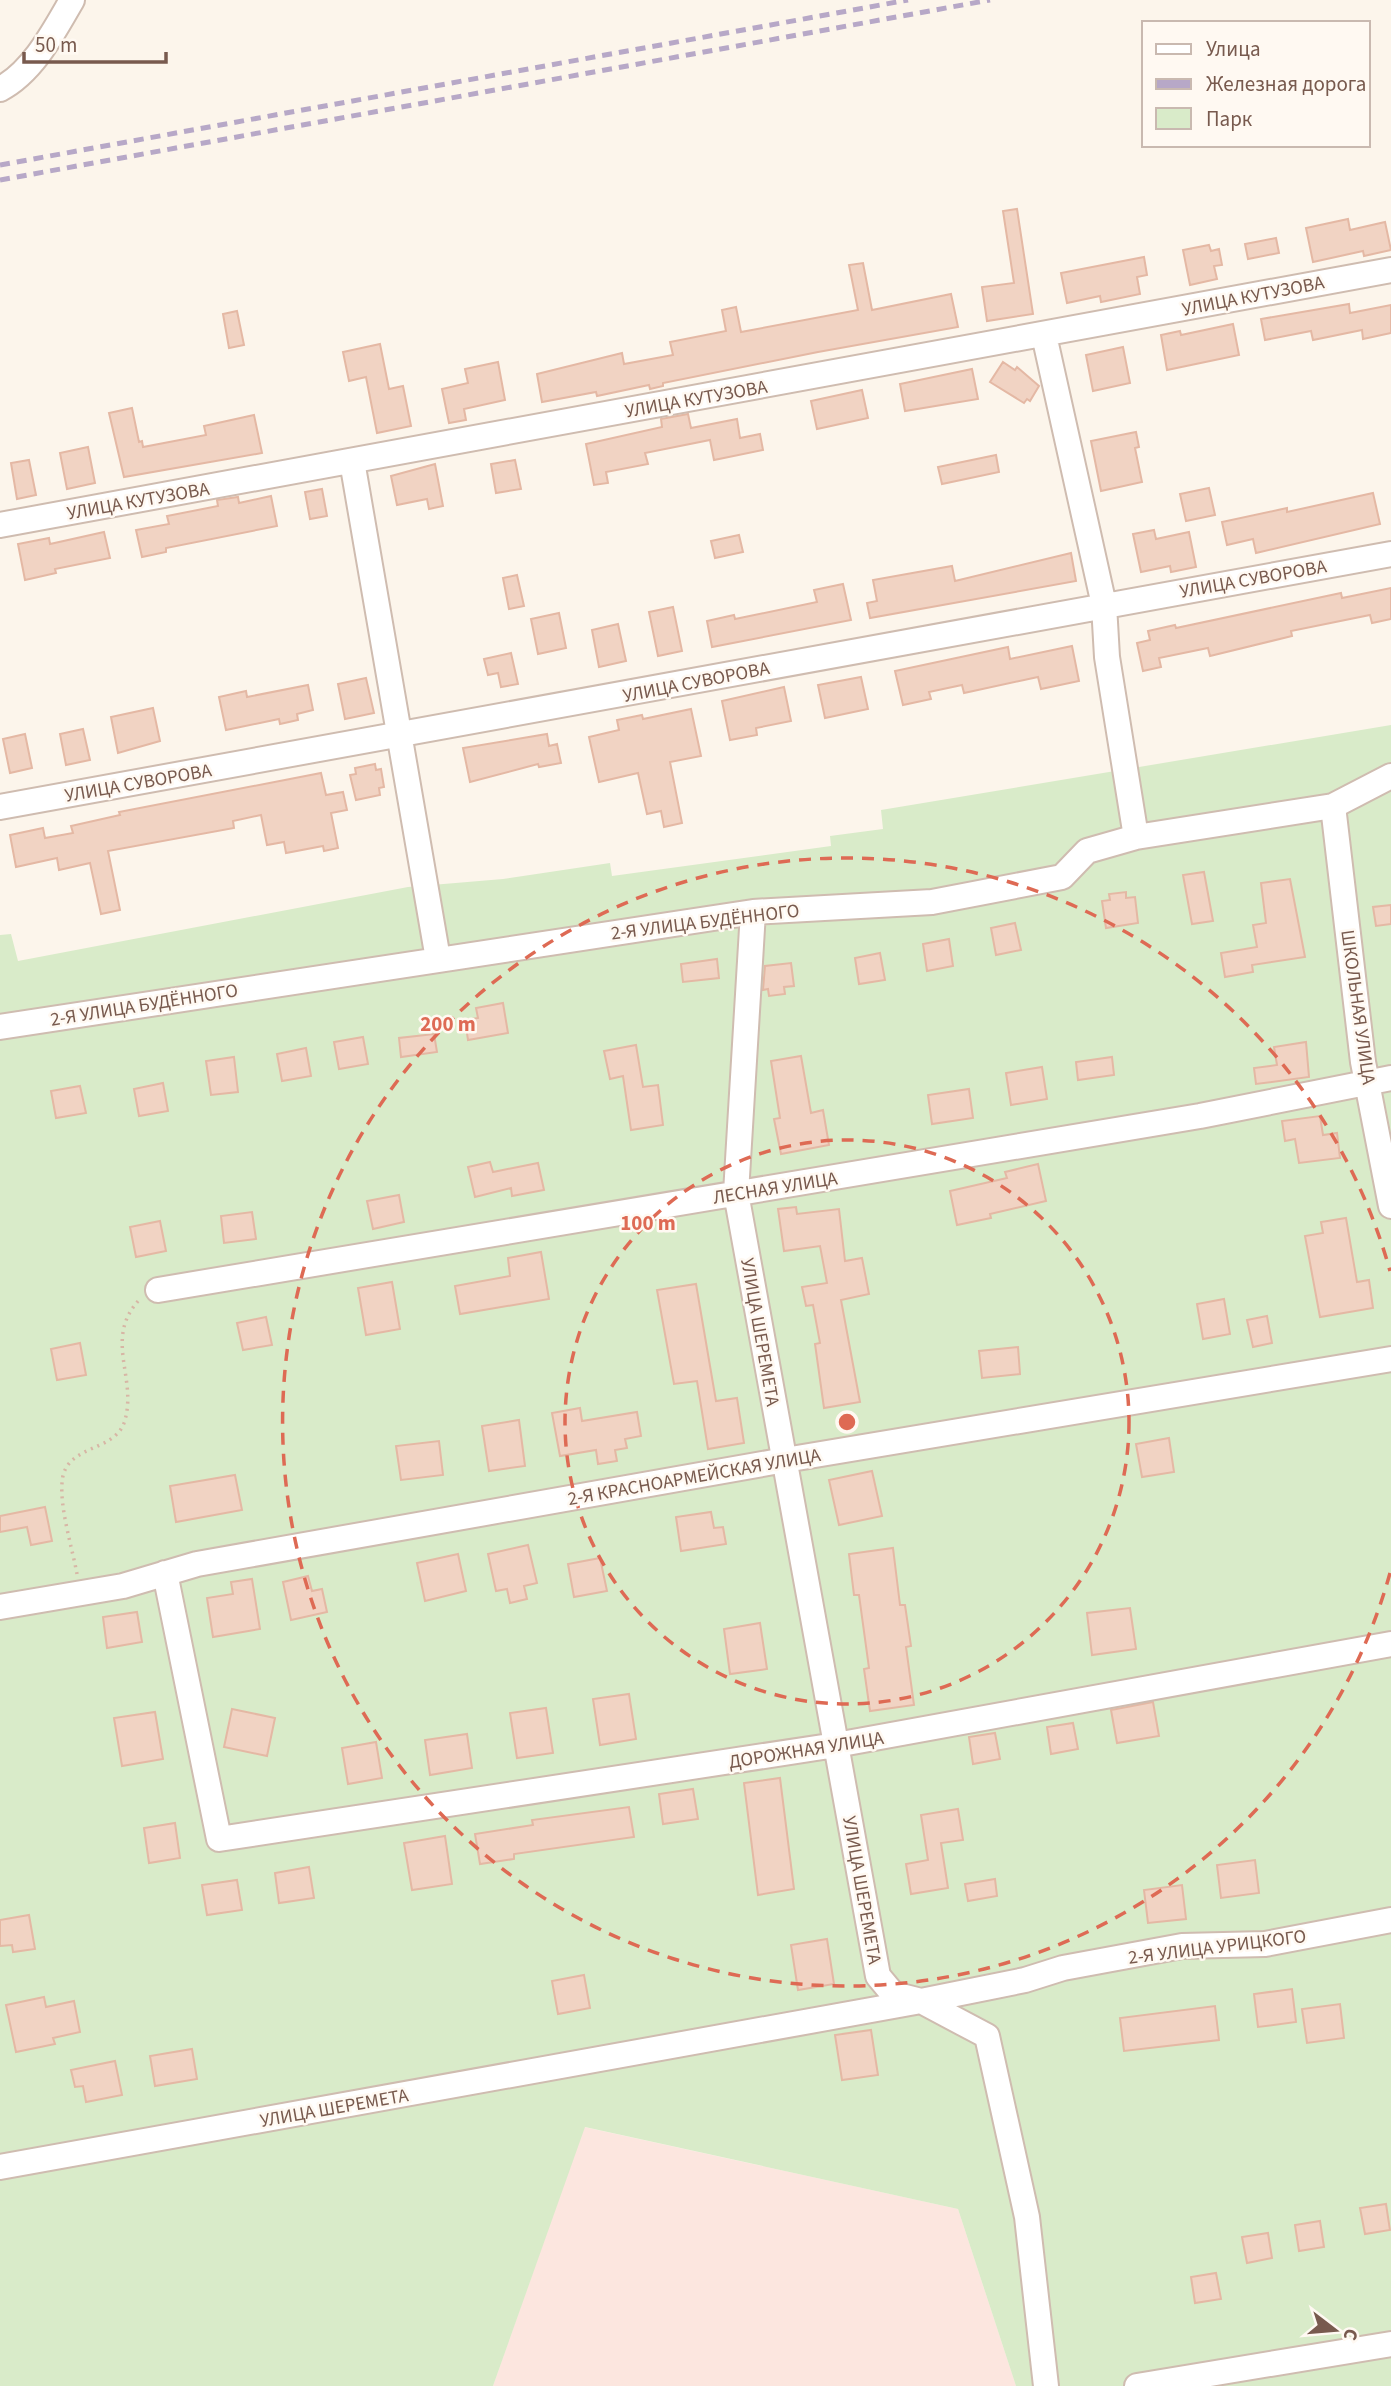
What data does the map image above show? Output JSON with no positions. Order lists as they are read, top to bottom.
{
  "streets": {
    "street": [
      "УЛИЦА КУТУЗОВА",
      "УЛИЦА СУВОРОВА",
      "2-Я УЛИЦА БУДЁННОГО",
      "ШКОЛЬНАЯ УЛИЦА",
      "ЛЕСНАЯ УЛИЦА",
      "УЛИЦА ШЕРЕМЕТА",
      "2-Я КРАСНОАРМЕЙСКАЯ УЛИЦА",
      "ДОРОЖНАЯ УЛИЦА",
      "2-Я УЛИЦА УРИЦКОГО"
    ]
  },
  "crossings": [
    ["2-Я УЛИЦА БУДЁННОГО", "ШКОЛЬНАЯ УЛИЦА"],
    ["2-Я УЛИЦА БУДЁННОГО", "УЛИЦА ШЕРЕМЕТА"],
    ["ШКОЛЬНАЯ УЛИЦА", "ЛЕСНАЯ УЛИЦА"],
    ["ЛЕСНАЯ УЛИЦА", "УЛИЦА ШЕРЕМЕТА"],
    ["УЛИЦА ШЕРЕМЕТА", "2-Я КРАСНОАРМЕЙСКАЯ УЛИЦА"],
    ["УЛИЦА ШЕРЕМЕТА", "ДОРОЖНАЯ УЛИЦА"],
    ["УЛИЦА ШЕРЕМЕТА", "2-Я УЛИЦА УРИЦКОГО"],
    ["2-Я КРАСНОАРМЕЙСКАЯ УЛИЦА", "ДОРОЖНАЯ УЛИЦА"]
  ],
  "legend": ["Улица", "Железная дорога", "Парк"],
  "scale_bar": "50 m",
  "north": "right",
  "rings": ["200 m", "100 m"]
}
